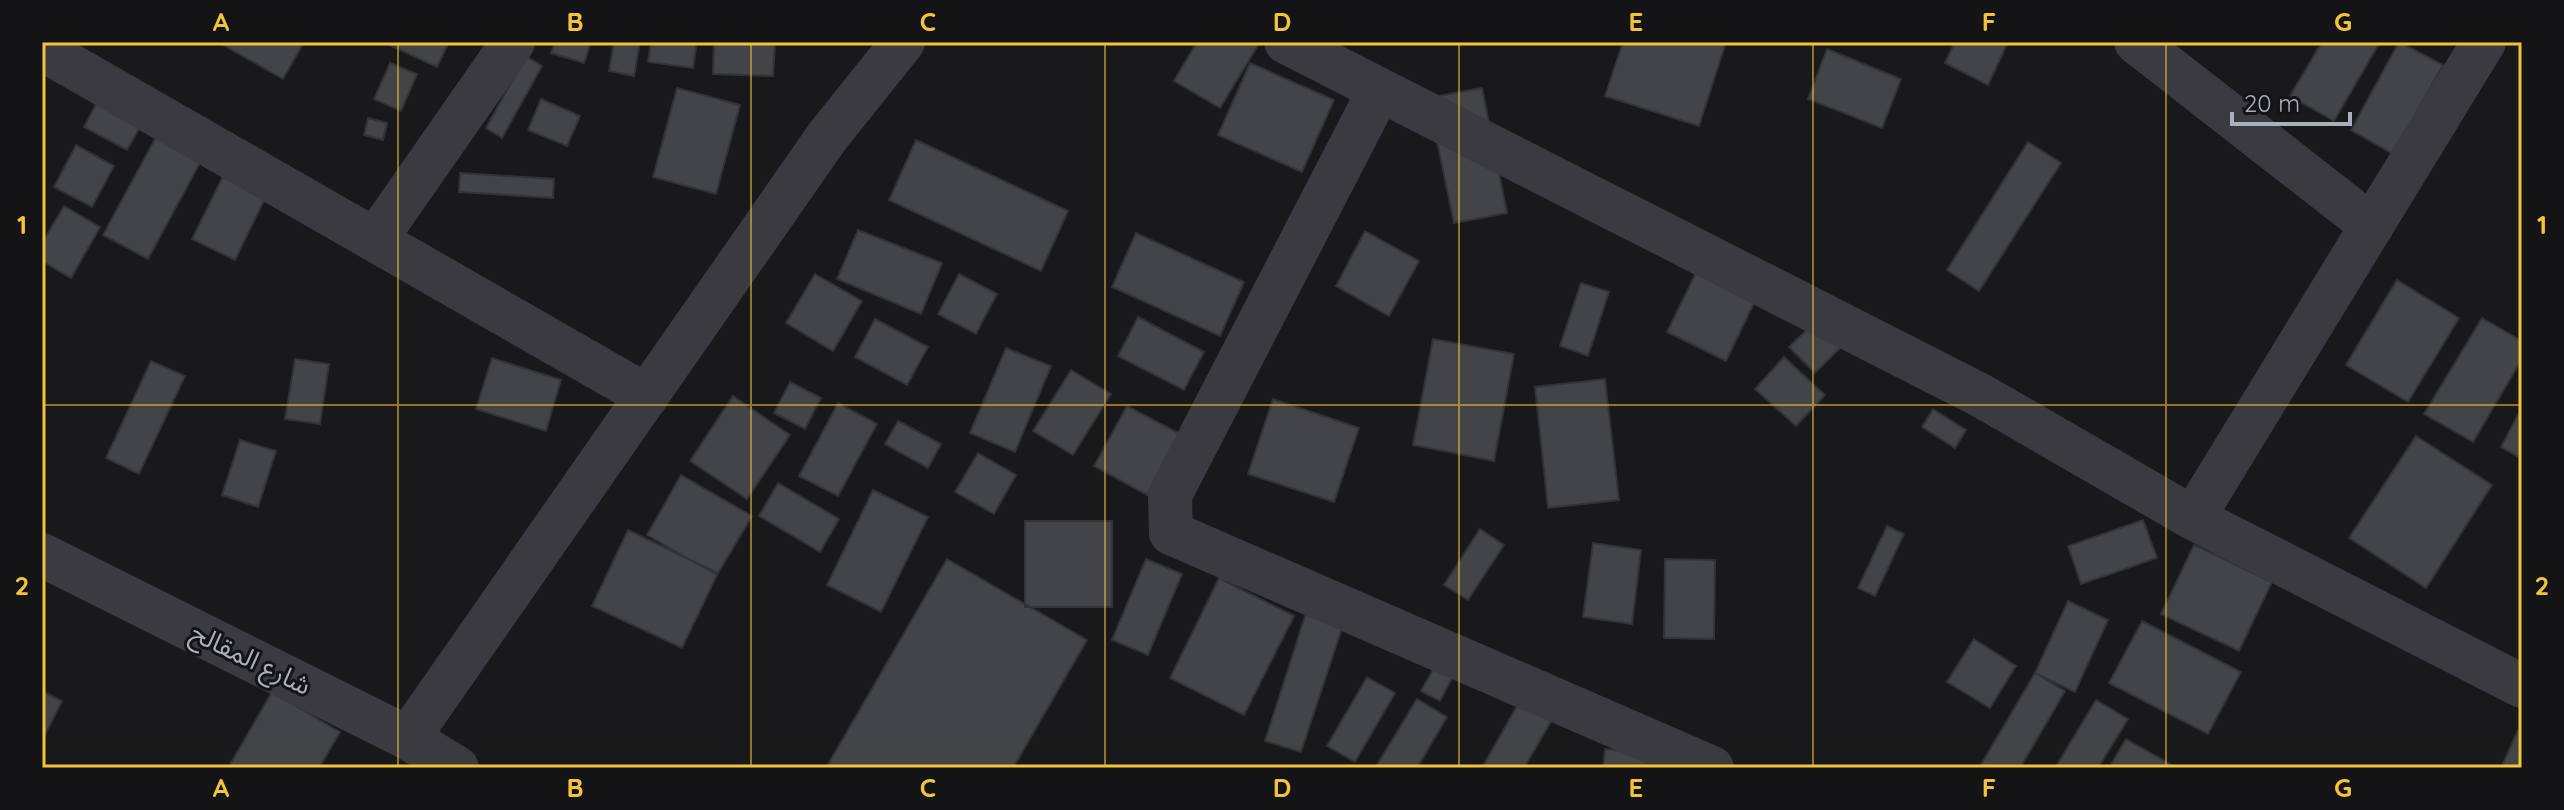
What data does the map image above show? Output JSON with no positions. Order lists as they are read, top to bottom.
{
  "streets": {
    "street": ["شارع المقالح"]
  },
  "scale_bar": "20 m",
  "grid": {
    "columns": [
      "A",
      "B",
      "C",
      "D",
      "E",
      "F",
      "G"
    ],
    "rows": ["1", "2"]
  }
}
